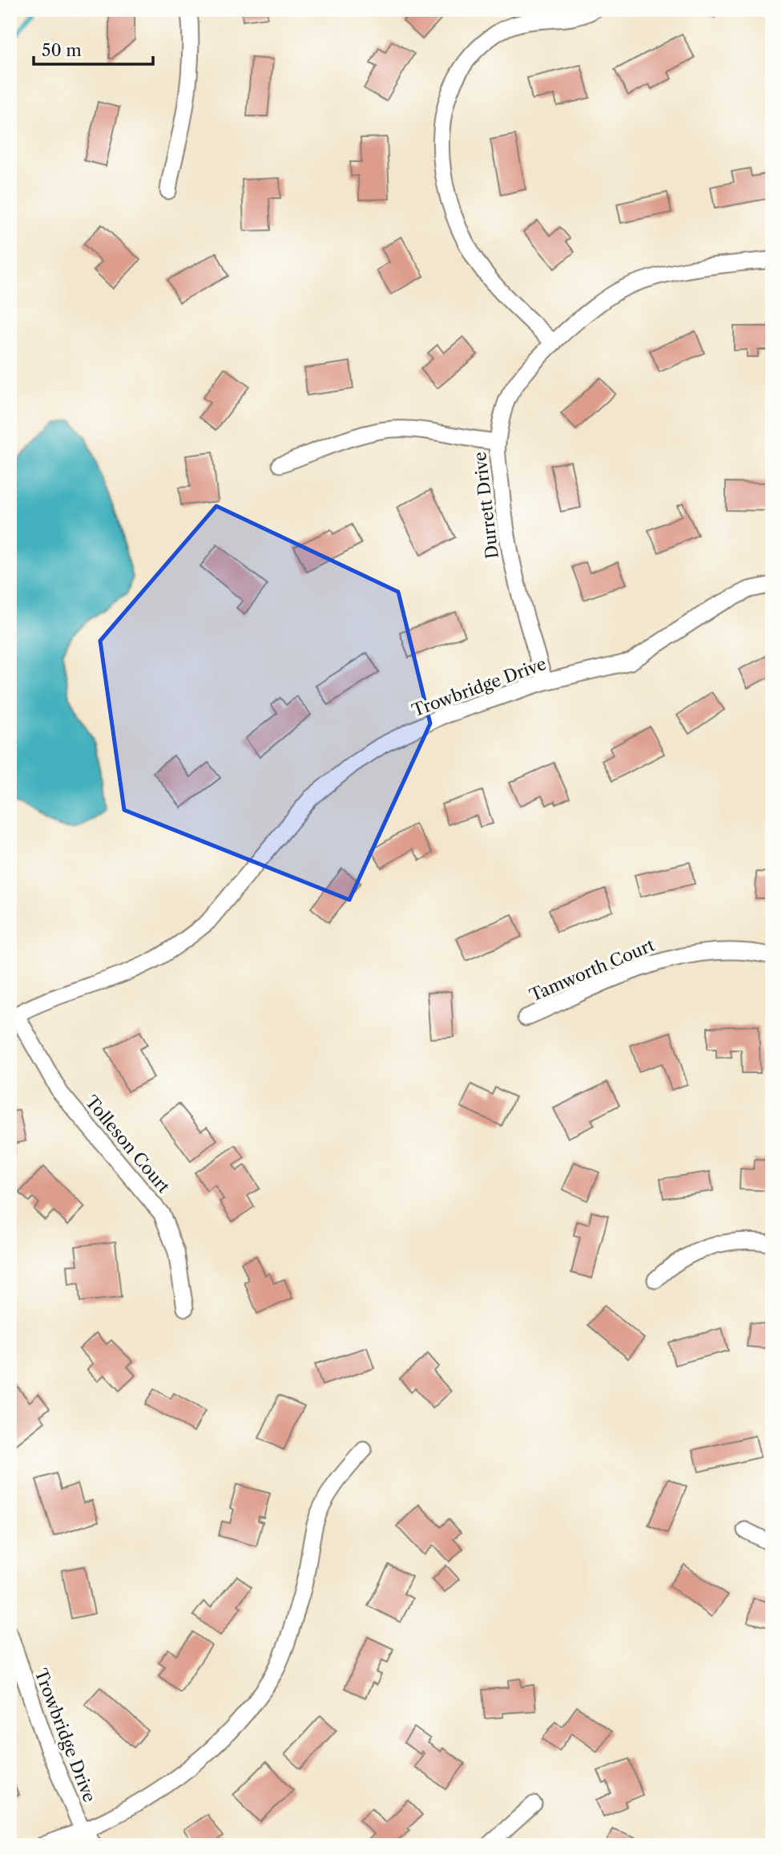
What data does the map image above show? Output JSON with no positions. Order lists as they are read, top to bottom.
{
  "streets": {
    "street": [
      "Durrett Drive",
      "Trowbridge Drive",
      "Tamworth Court",
      "Tolleson Court"
    ]
  },
  "crossings": [
    ["Durrett Drive", "Trowbridge Drive"],
    ["Trowbridge Drive", "Tolleson Court"]
  ],
  "scale_bar": "50 m"
}
